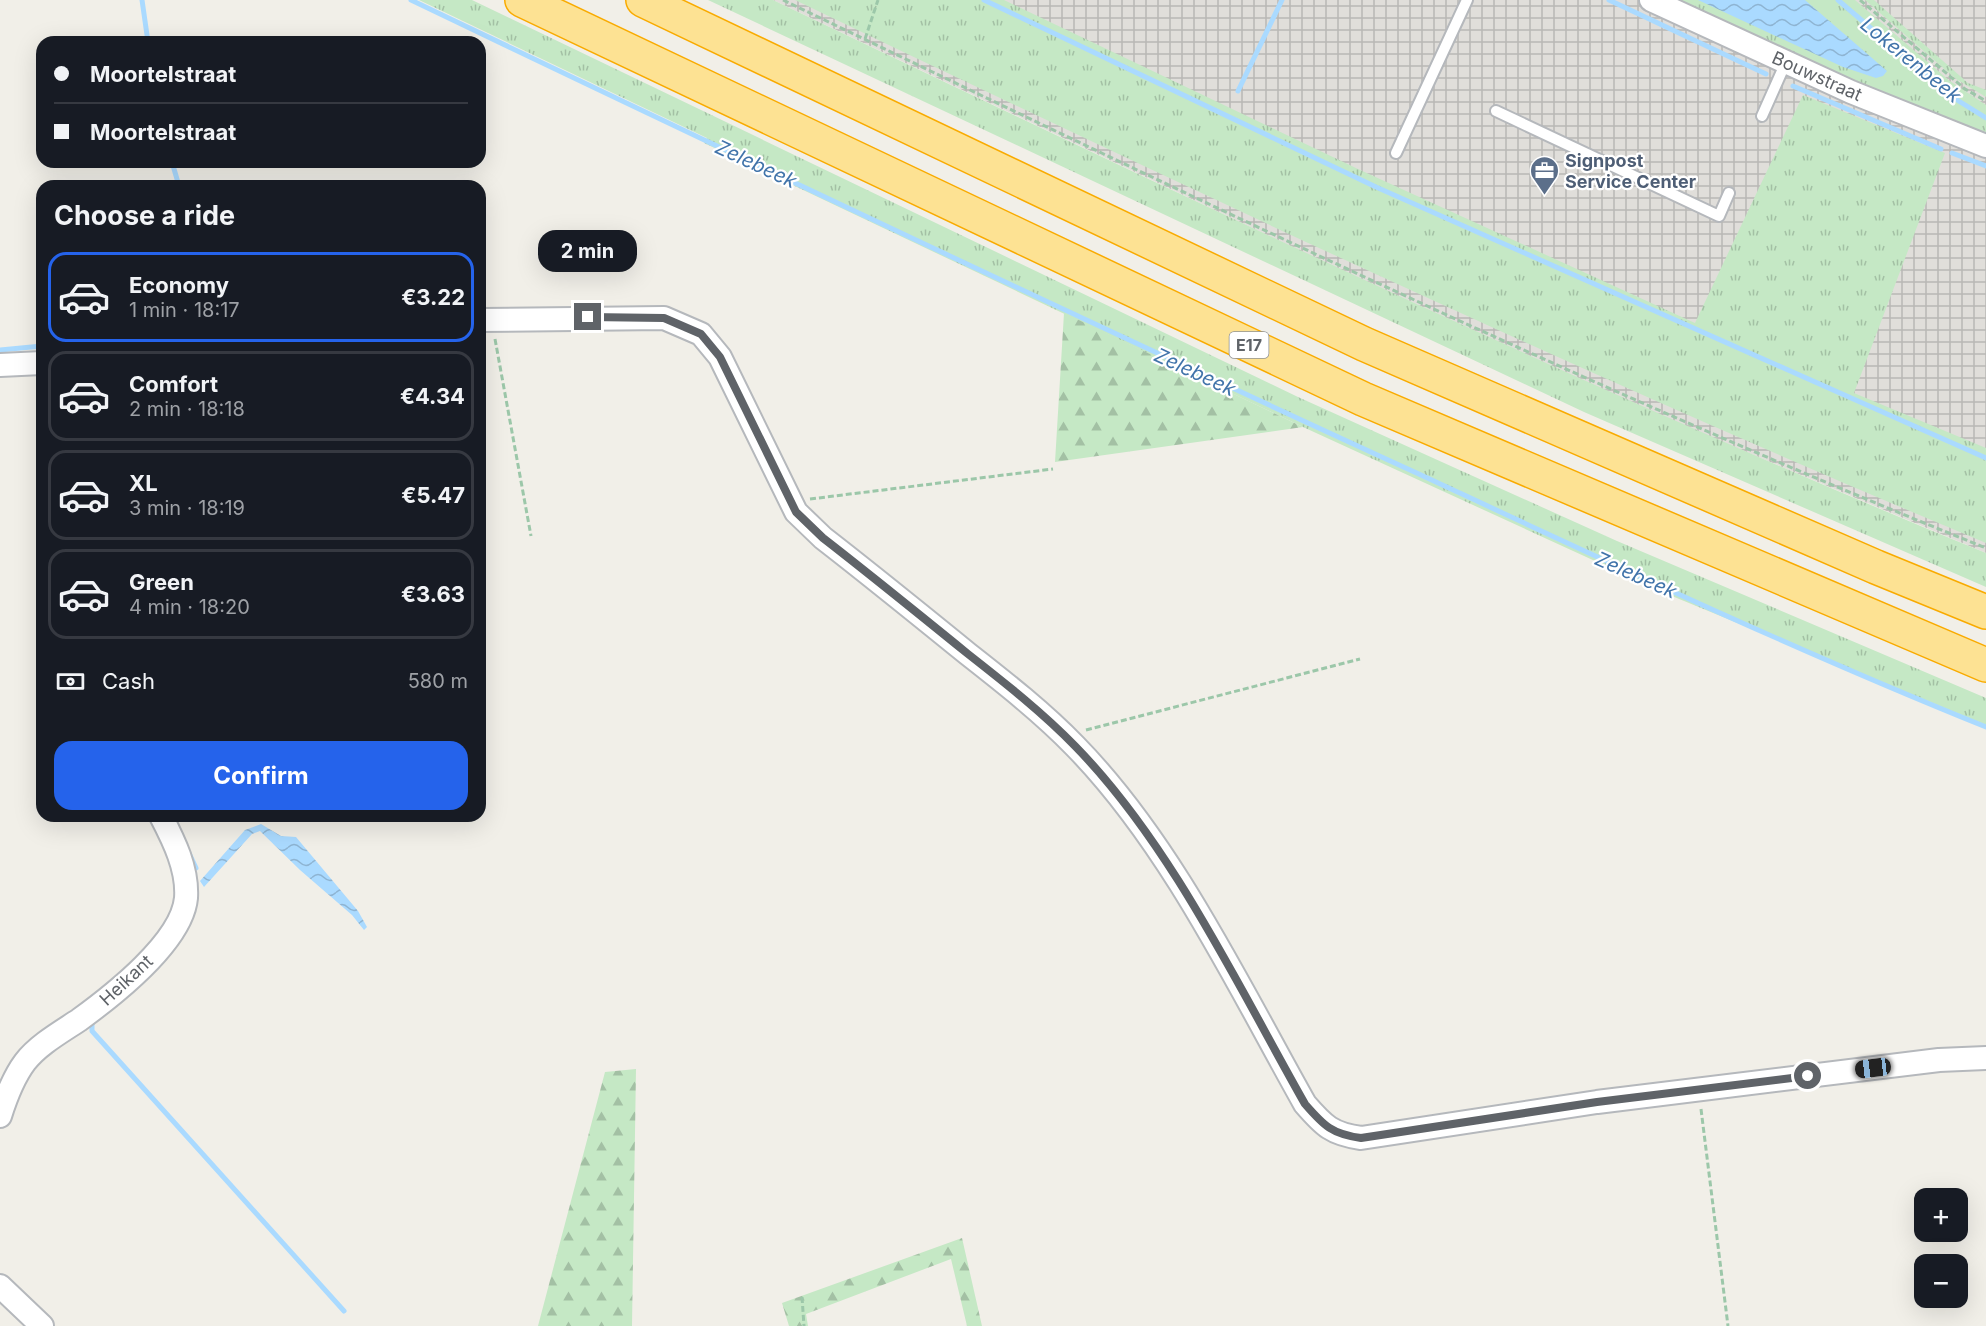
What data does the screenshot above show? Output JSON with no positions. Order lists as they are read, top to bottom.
{
  "streets": {
    "highway": ["E17"],
    "street": ["Bouwstraat", "Heikant"]
  },
  "water": ["Lokerenbeek", "Zelebeek"],
  "places": {
    "office": ["Signpost Service Center"]
  },
  "page": {
    "banner": ["Moortelstraat", "Moortelstraat"],
    "heading": "Choose a ride",
    "bubble": "2 min",
    "list": [
      {
        "name": "Economy",
        "note": "1 min · 18:17",
        "value": "€3.22"
      },
      {
        "name": "Comfort",
        "note": "2 min · 18:18",
        "value": "€4.34"
      },
      {
        "name": "XL",
        "note": "3 min · 18:19",
        "value": "€5.47"
      },
      {
        "name": "Green",
        "note": "4 min · 18:20",
        "value": "€3.63"
      }
    ],
    "pay": ["Cash", "580 m"],
    "buttons": "Confirm",
    "map_buttons": ["+", "−"]
  }
}
